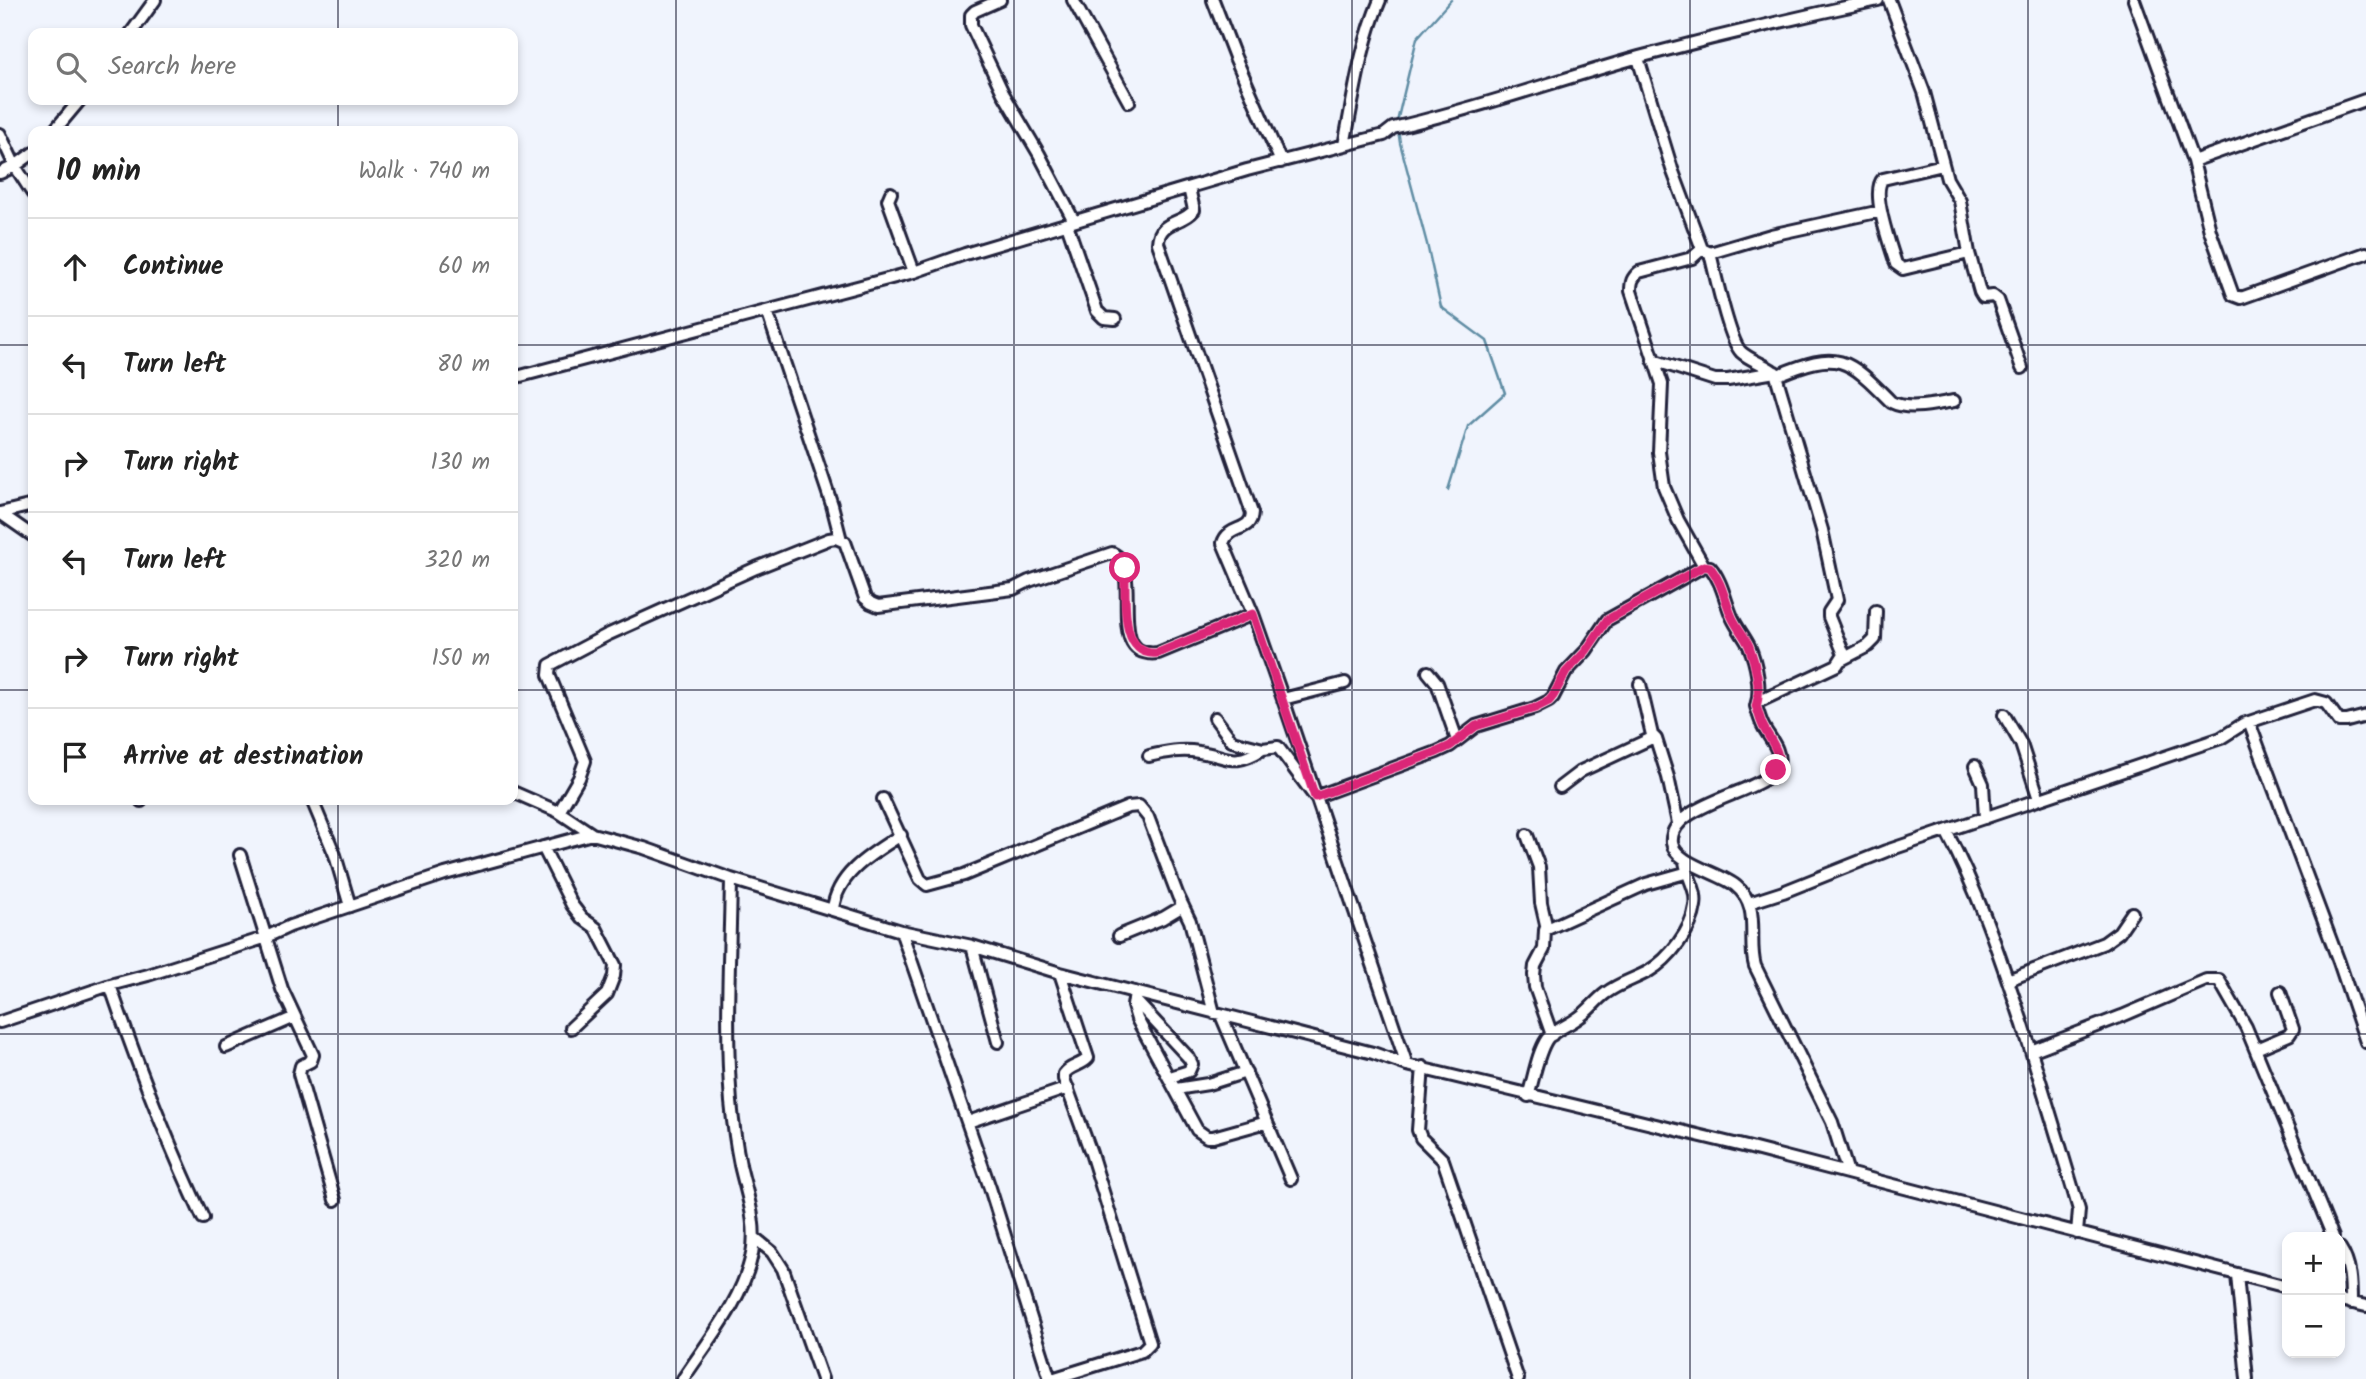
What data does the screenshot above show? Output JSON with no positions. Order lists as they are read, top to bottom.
{
  "page": {
    "search": "Search here",
    "heading": ["10 min", "Walk · 740 m"],
    "list": [
      ["Continue", "60 m"],
      ["Turn left", "80 m"],
      ["Turn right", "130 m"],
      ["Turn left", "320 m"],
      ["Turn right", "150 m"],
      "Arrive at destination"
    ],
    "map_buttons": ["+", "−"]
  }
}
